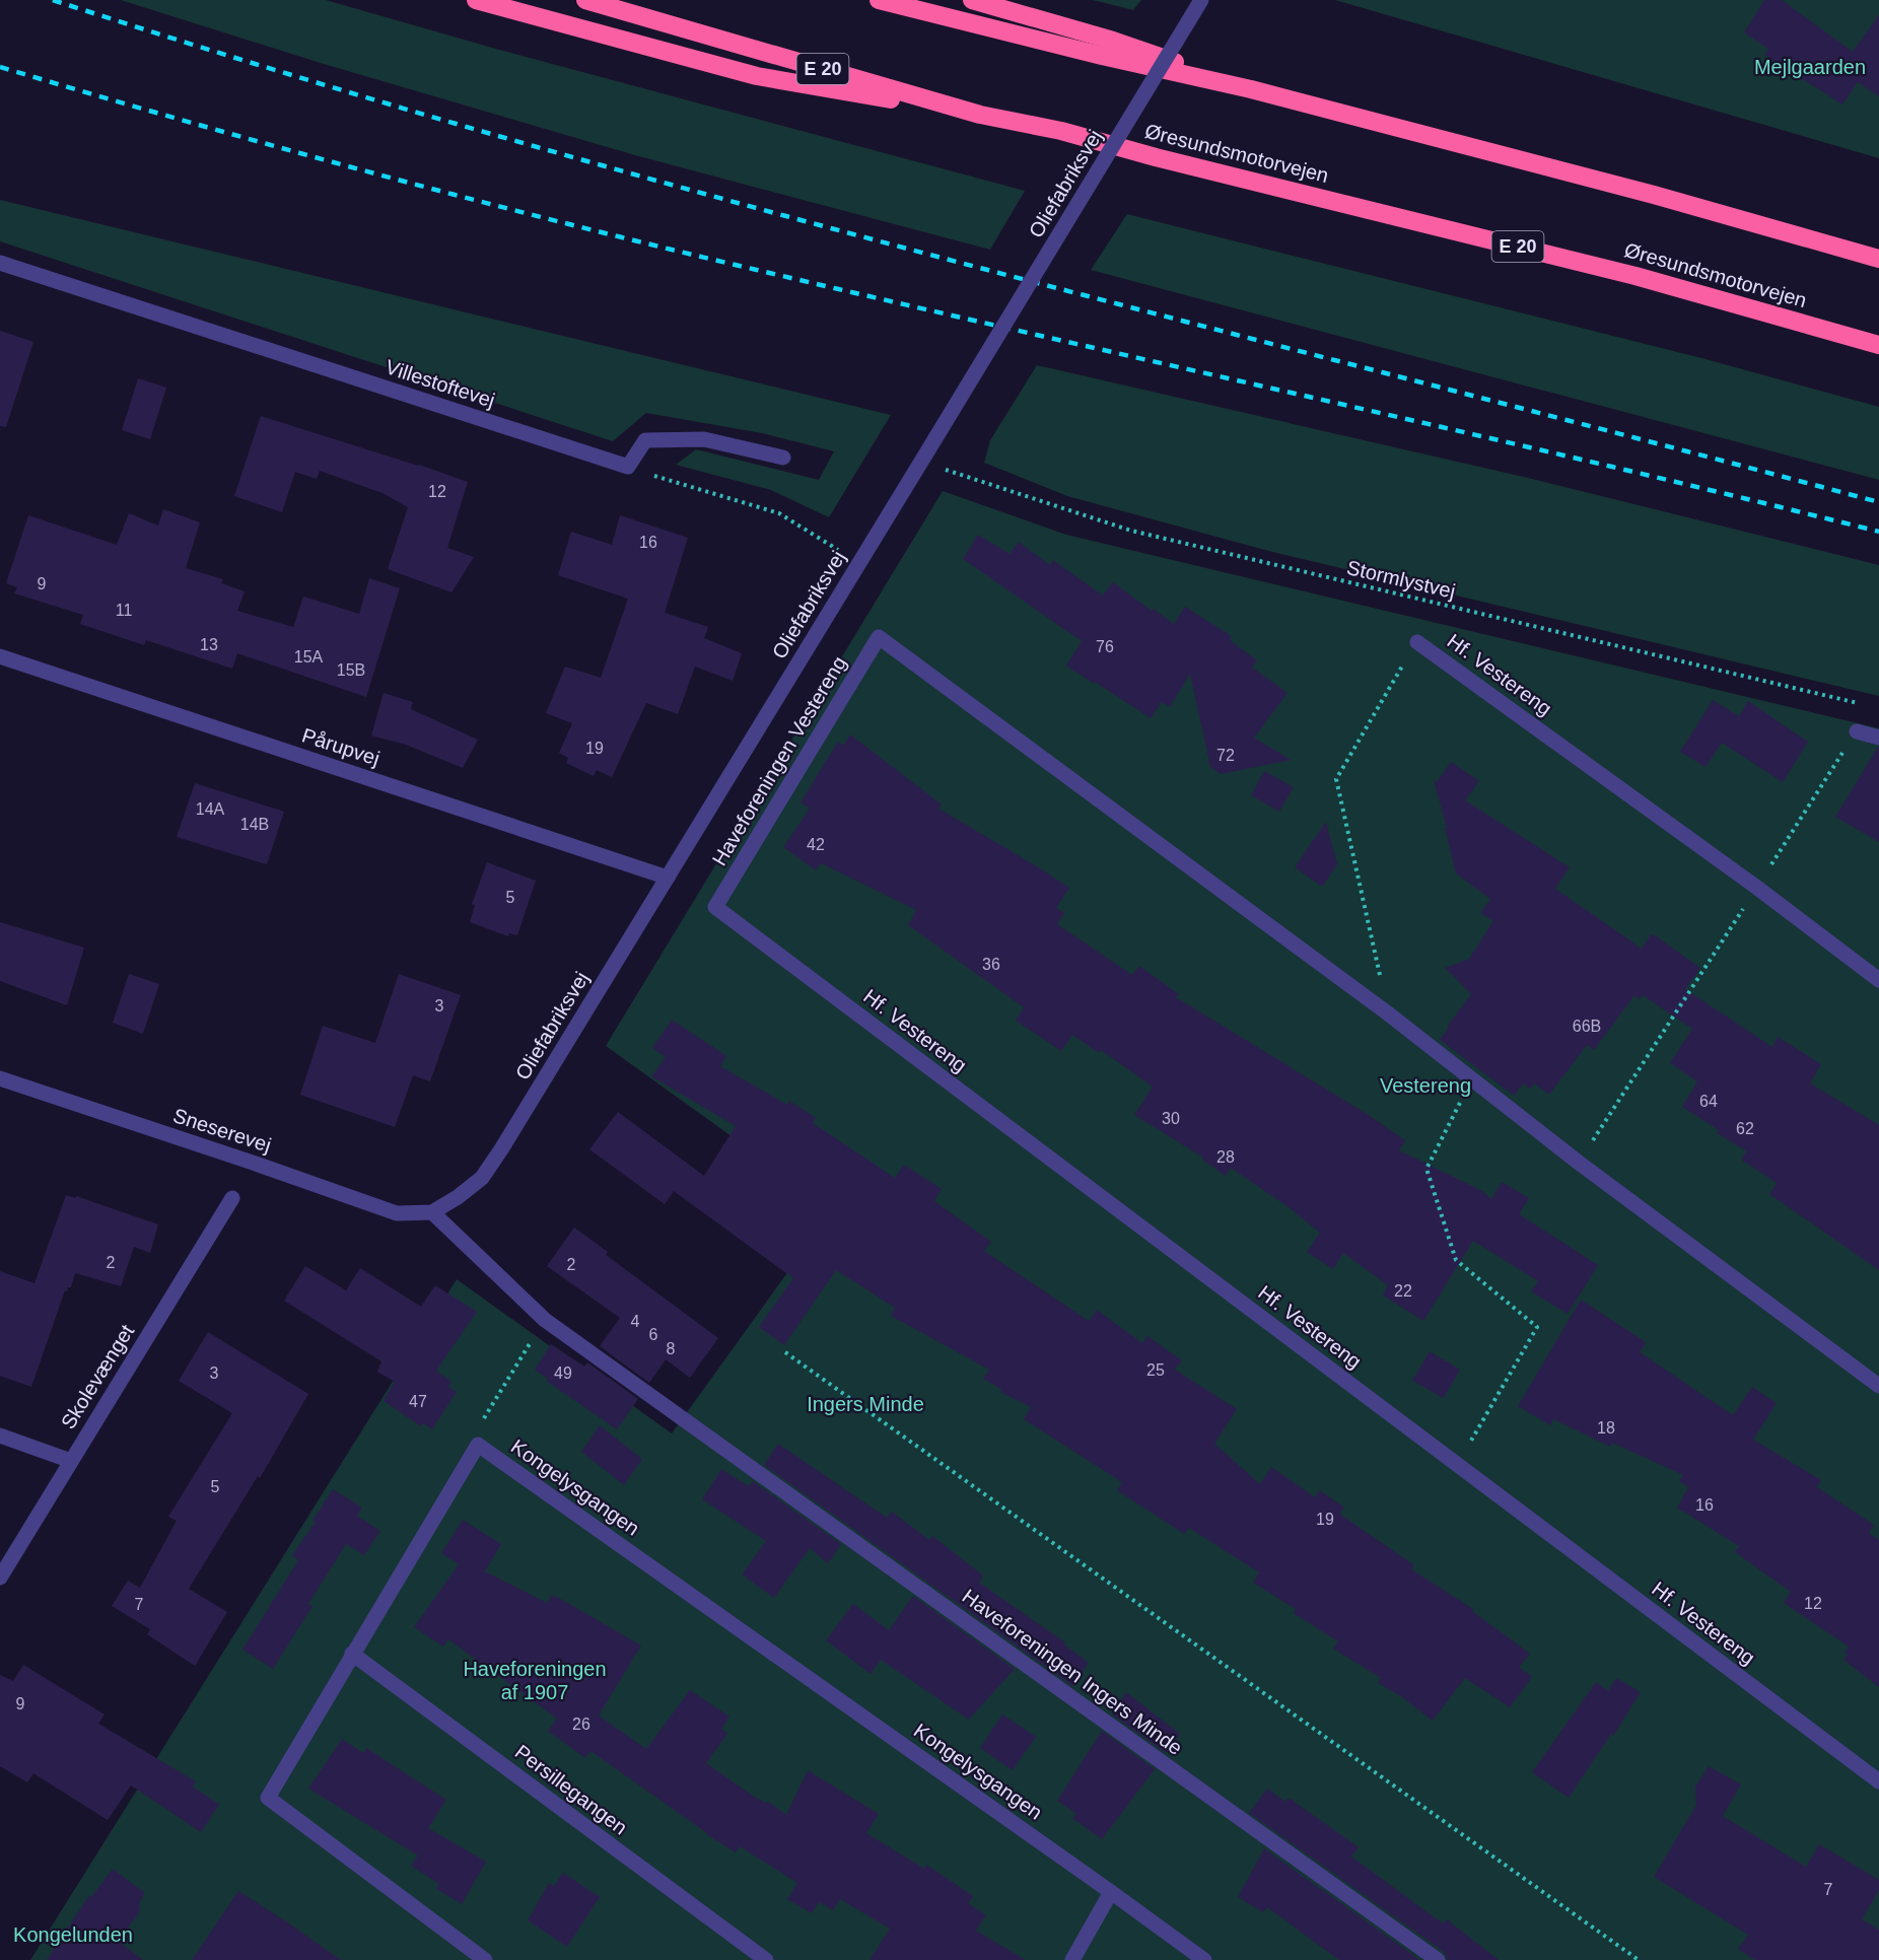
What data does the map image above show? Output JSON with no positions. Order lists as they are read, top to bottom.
{
  "streets": {
    "highway": ["E 20", "Øresundsmotorvejen"],
    "street": [
      "Oliefabriksvej",
      "Villestoftevej",
      "Hf. Vestereng",
      "Pårupvej",
      "Haveforeningen Vestereng",
      "Sneserevej",
      "Skolevænget",
      "Kongelysgangen",
      "Haveforeningen Ingers Minde",
      "Persillegangen"
    ],
    "path": ["Stormlystvej"]
  },
  "crossings": [
    ["Oliefabriksvej", "Stormlystvej"],
    ["Oliefabriksvej", "Pårupvej"],
    ["Oliefabriksvej", "Sneserevej"],
    ["Oliefabriksvej", "Haveforeningen Ingers Minde"],
    ["Hf. Vestereng", "Haveforeningen Vestereng"],
    ["Sneserevej", "Haveforeningen Ingers Minde"]
  ],
  "parks": [
    "Mejlgaarden",
    "Vestereng",
    "Ingers Minde",
    "Haveforeningen af 1907",
    "Kongelunden"
  ],
  "house_numbers": [
    "12",
    "16",
    "9",
    "11",
    "13",
    "76",
    "15A",
    "15B",
    "19",
    "72",
    "14A",
    "14B",
    "42",
    "5",
    "36",
    "3",
    "66B",
    "64",
    "30",
    "62",
    "28",
    "2",
    "2",
    "22",
    "4",
    "6",
    "8",
    "25",
    "3",
    "49",
    "47",
    "18",
    "5",
    "16",
    "19",
    "12",
    "7",
    "9",
    "26",
    "7"
  ]
}
